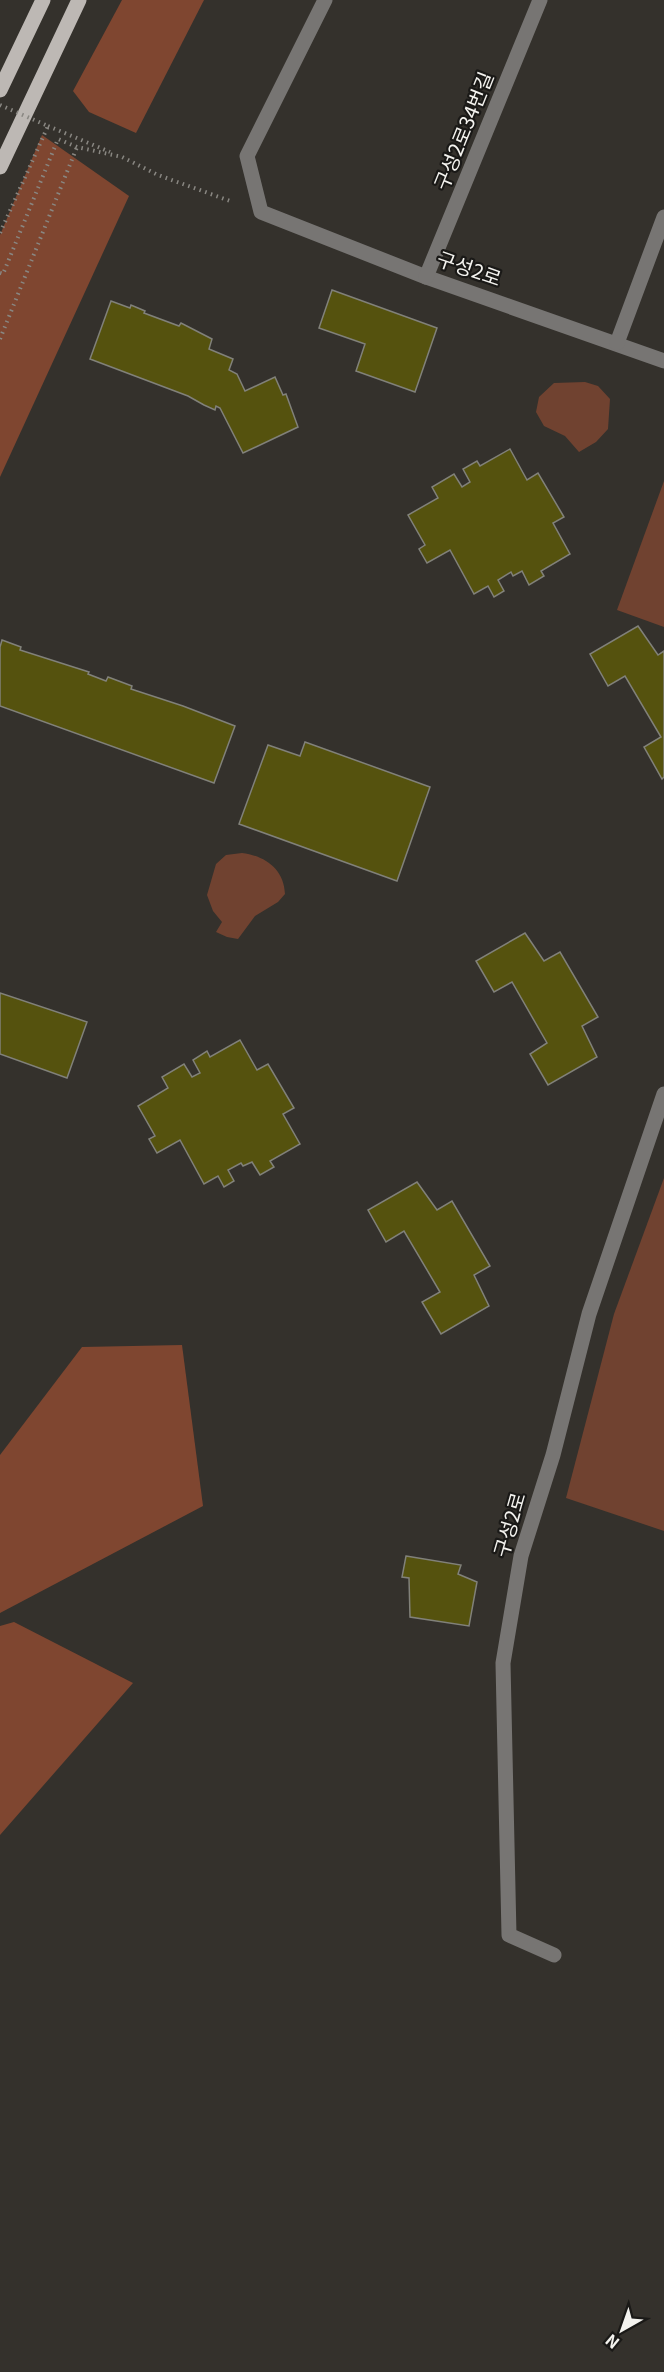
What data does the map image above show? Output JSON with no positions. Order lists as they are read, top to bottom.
{
  "streets": {
    "street": ["구성2로34번길", "구성2로"]
  },
  "crossings": [
    ["구성2로34번길", "구성2로"]
  ],
  "north": "bottom left"
}
